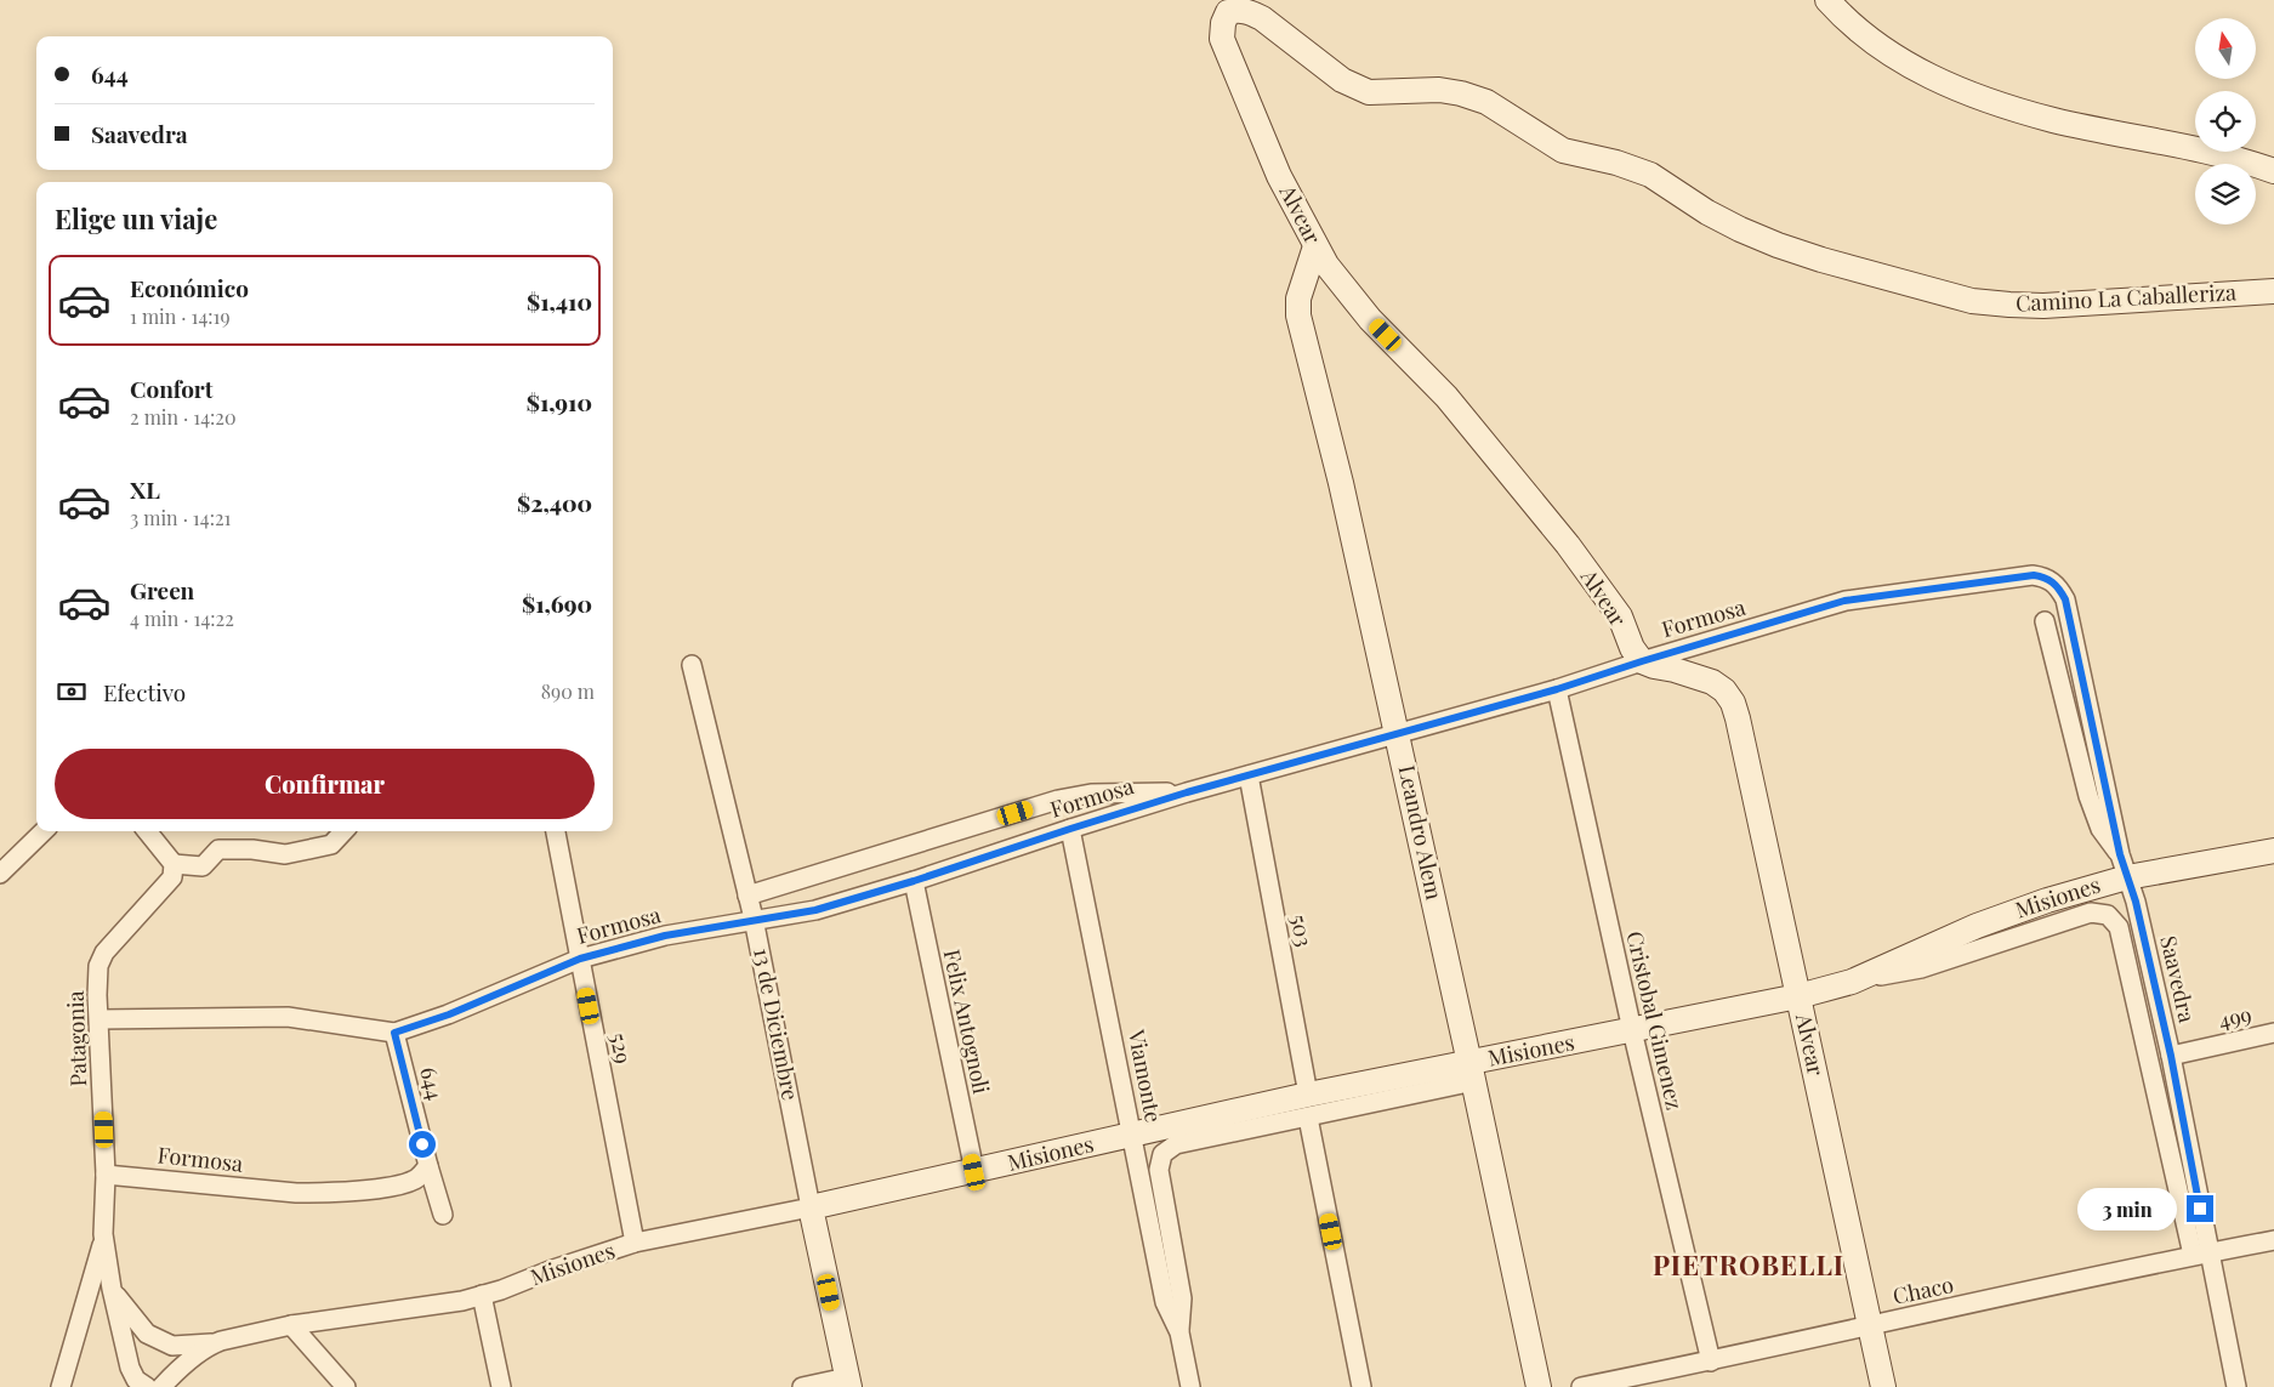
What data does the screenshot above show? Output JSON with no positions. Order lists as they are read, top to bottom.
{
  "streets": {
    "street": [
      "Alvear",
      "Camino La Caballeriza",
      "Formosa",
      "Leandro Alem",
      "Misiones",
      "503",
      "Saavedra",
      "499",
      "Cristobal Gimenez",
      "Felix Antognoli",
      "13 de Diciembre",
      "Patagonia",
      "529",
      "Viamonte",
      "644",
      "Chaco"
    ]
  },
  "crossings": [
    ["Alvear", "Camino La Caballeriza"],
    ["Alvear", "Formosa"],
    ["Alvear", "Leandro Alem"],
    ["Alvear", "Misiones"],
    ["Alvear", "Chaco"],
    ["Formosa", "Leandro Alem"],
    ["Formosa", "503"],
    ["Formosa", "Saavedra"],
    ["Formosa", "Cristobal Gimenez"],
    ["Formosa", "Felix Antognoli"],
    ["Formosa", "13 de Diciembre"],
    ["Formosa", "Patagonia"],
    ["Formosa", "529"],
    ["Formosa", "Viamonte"],
    ["Formosa", "644"],
    ["Leandro Alem", "Misiones"],
    ["Misiones", "503"],
    ["Misiones", "Saavedra"],
    ["Misiones", "Cristobal Gimenez"],
    ["Misiones", "Felix Antognoli"],
    ["Misiones", "13 de Diciembre"],
    ["Misiones", "529"],
    ["Misiones", "Viamonte"],
    ["Saavedra", "499"],
    ["Saavedra", "Chaco"],
    ["Cristobal Gimenez", "Chaco"]
  ],
  "districts": ["PIETROBELLI"],
  "north": "top",
  "page": {
    "banner": ["644", "Saavedra"],
    "heading": "Elige un viaje",
    "list": [
      {
        "name": "Económico",
        "note": "1 min · 14:19",
        "value": "$1,410"
      },
      {
        "name": "Confort",
        "note": "2 min · 14:20",
        "value": "$1,910"
      },
      {
        "name": "XL",
        "note": "3 min · 14:21",
        "value": "$2,400"
      },
      {
        "name": "Green",
        "note": "4 min · 14:22",
        "value": "$1,690"
      }
    ],
    "pay": ["Efectivo", "890 m"],
    "buttons": "Confirmar",
    "bubble": "3 min"
  }
}
